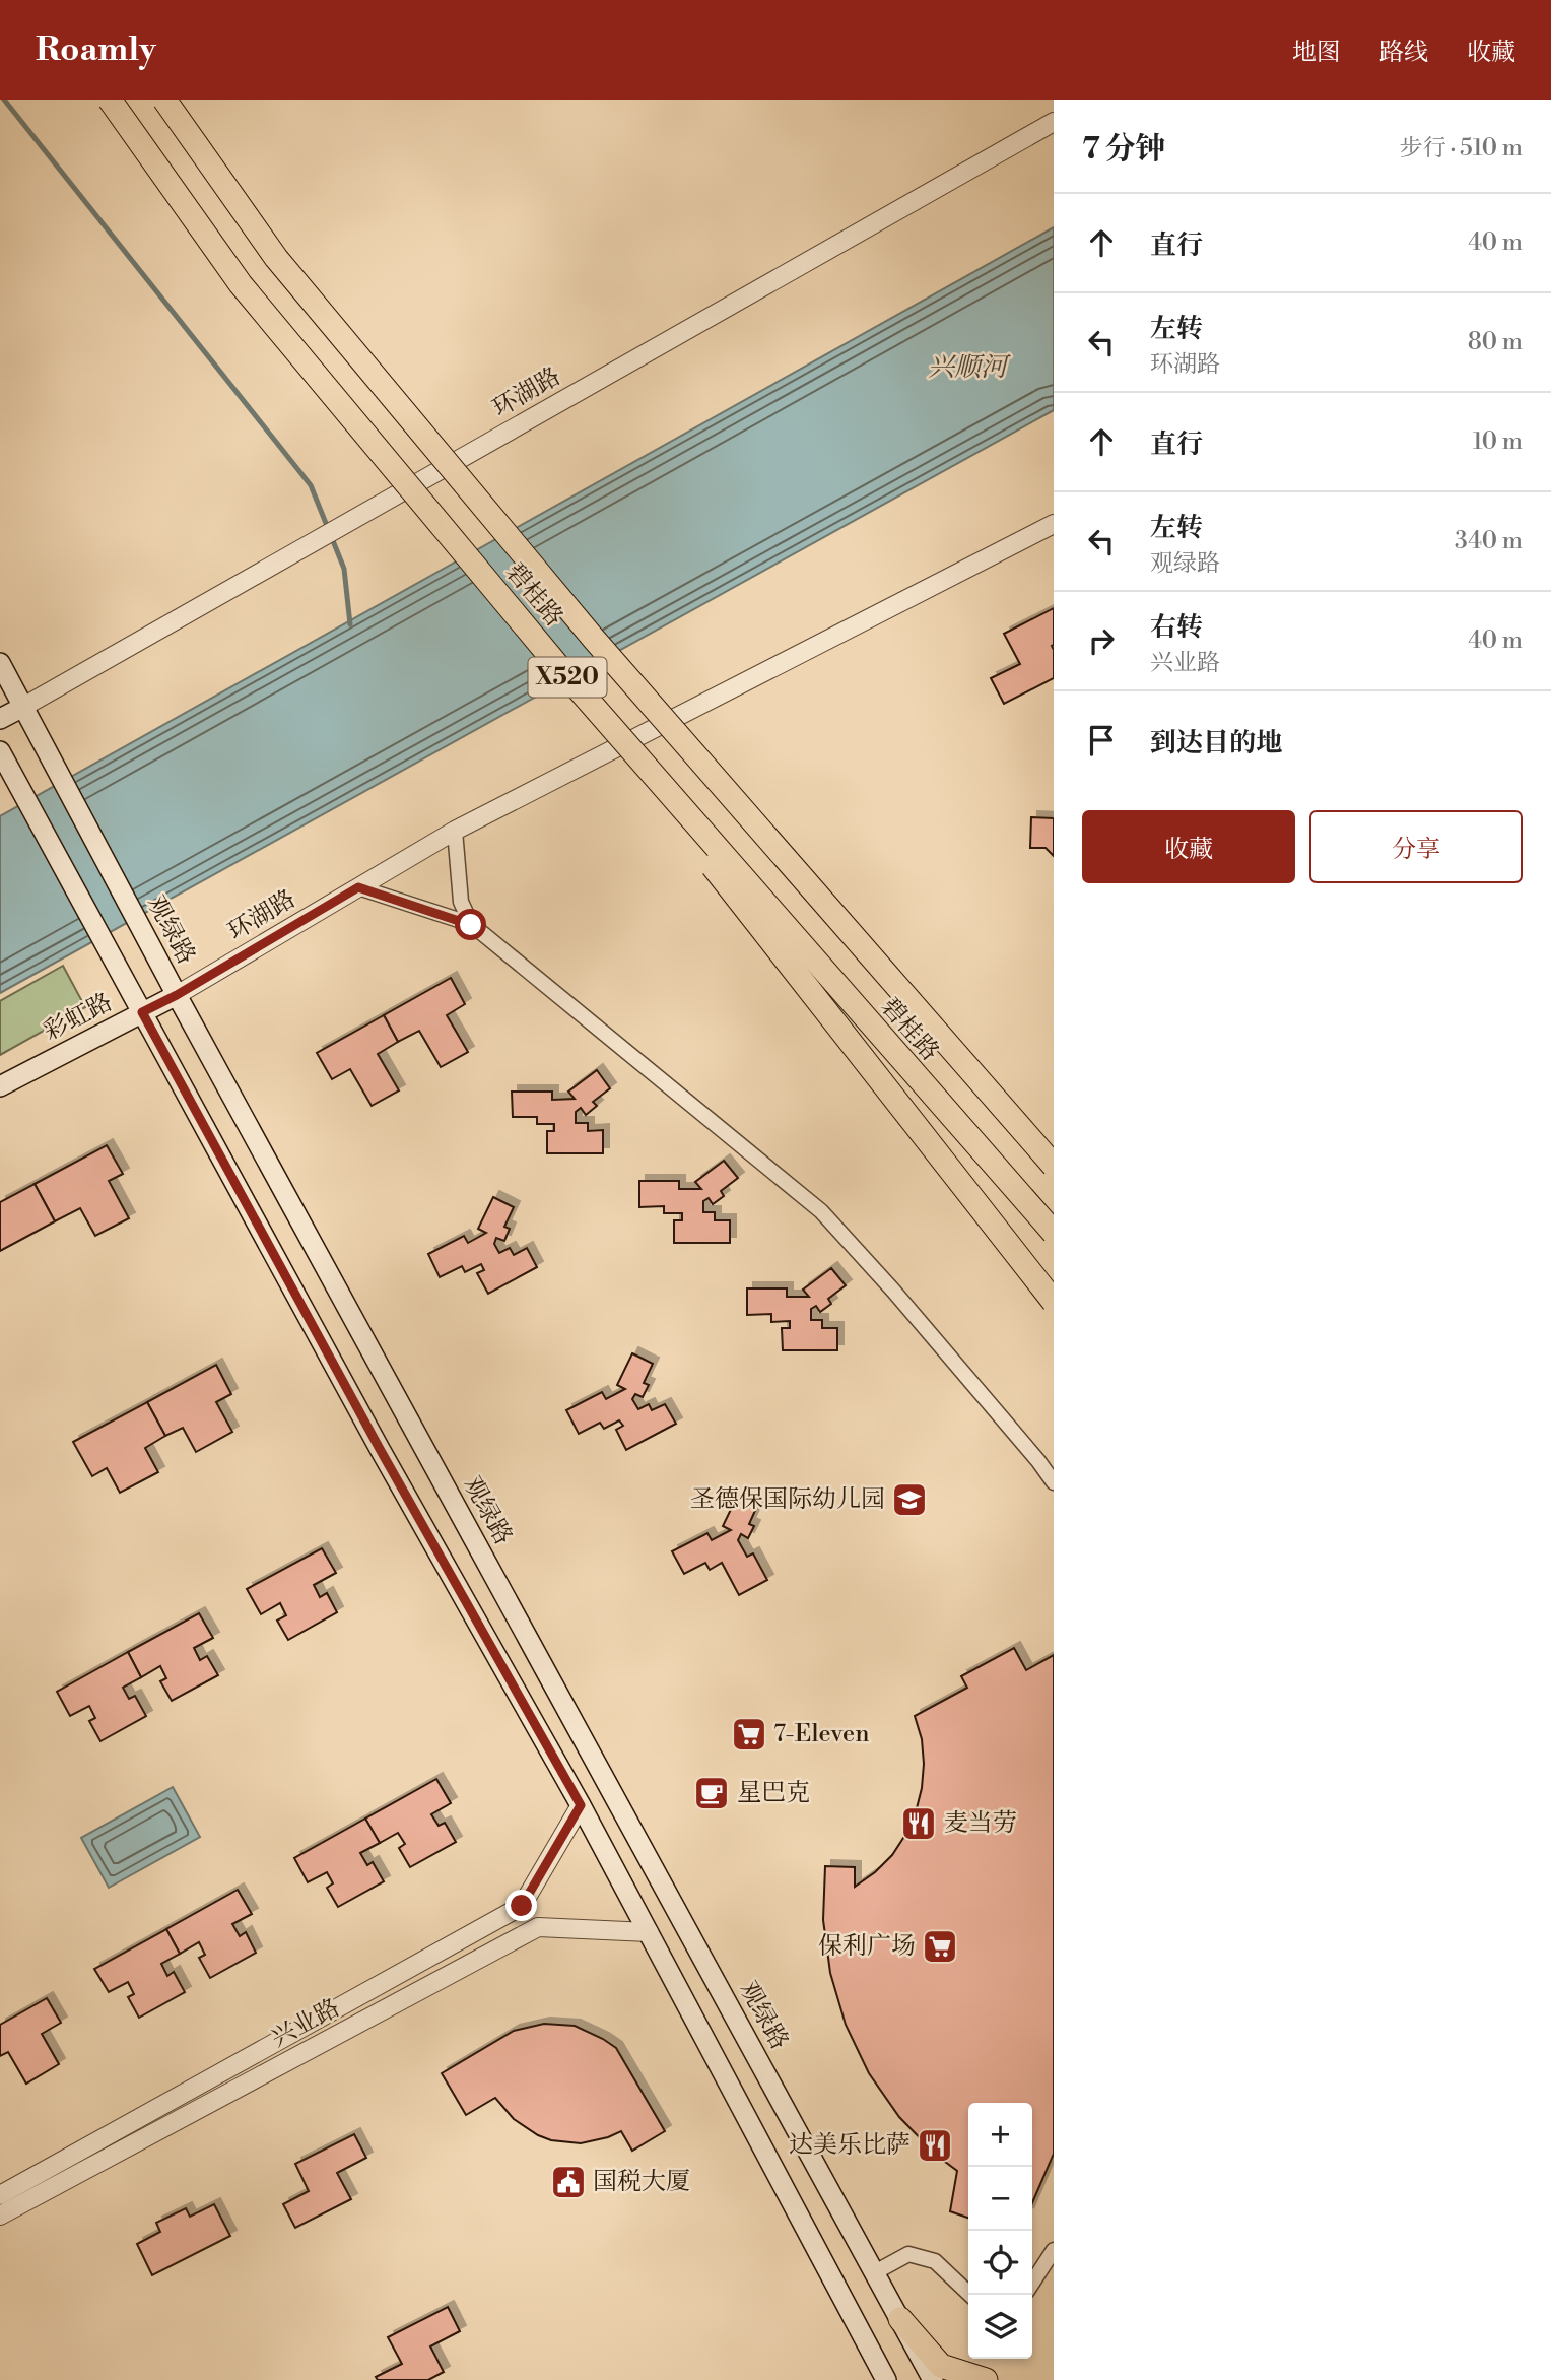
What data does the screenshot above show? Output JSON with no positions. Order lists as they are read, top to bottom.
{
  "streets": {
    "main road": [
      "碧桂路",
      "X520",
      "观绿路",
      "彩虹路"
    ],
    "street": ["环湖路", "兴业路"]
  },
  "crossings": [
    ["环湖路", "观绿路"],
    ["环湖路", "彩虹路"],
    ["观绿路", "彩虹路"]
  ],
  "water": ["兴顺河"],
  "places": {
    "school or university": ["圣德保国际幼儿园"],
    "supermarket": ["7-Eleven", "保利广场"],
    "cafe": ["星巴克"],
    "restaurant": ["麦当劳", "达美乐比萨"],
    "public building": ["国税大厦"]
  },
  "page": {
    "header": "Roamly",
    "nav": ["地图", "路线", "收藏"],
    "heading": ["7 分钟", "步行 · 510 m"],
    "list": [
      ["直行", "40 m"],
      ["左转", "环湖路", "80 m"],
      ["直行", "10 m"],
      ["左转", "观绿路", "340 m"],
      ["右转", "兴业路", "40 m"],
      "到达目的地"
    ],
    "buttons": ["收藏", "分享"],
    "map_buttons": ["+", "−"]
  }
}
